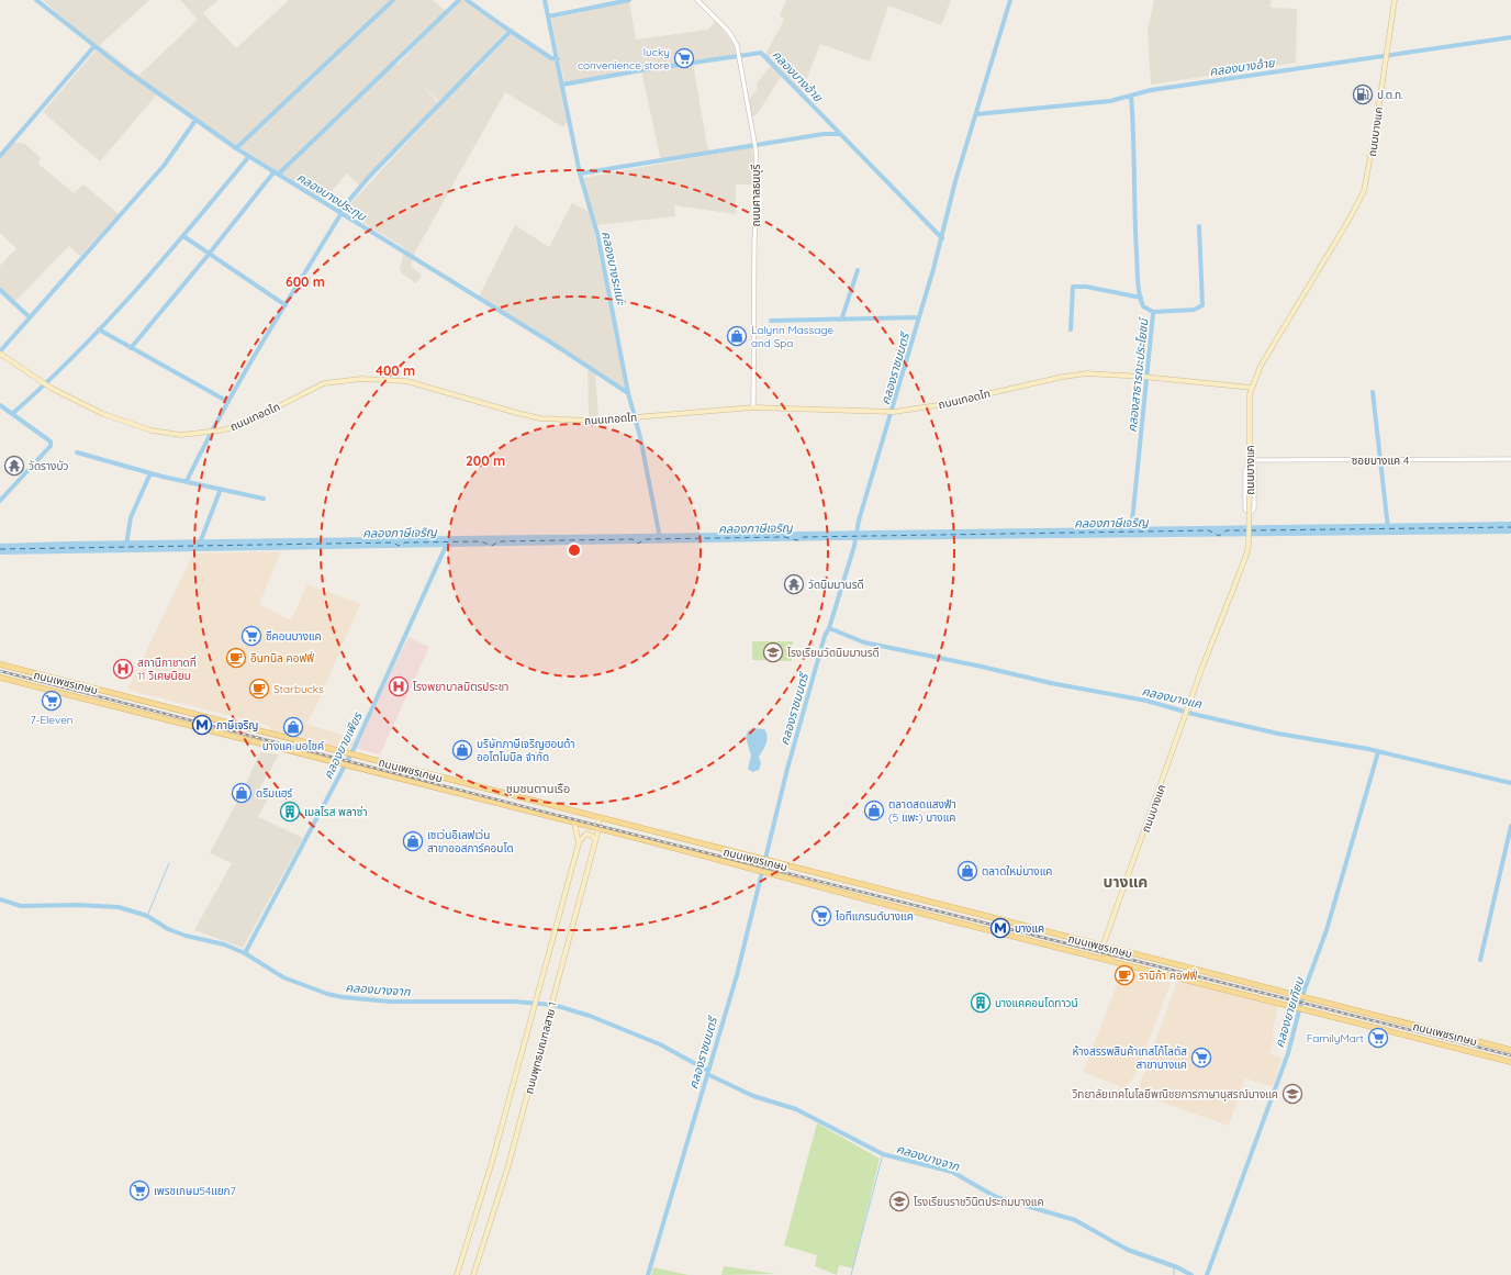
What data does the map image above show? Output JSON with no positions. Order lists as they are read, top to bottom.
{
  "streets": {
    "main road": [
      "ถนนบางแค",
      "ถนนเทอดไท",
      "ถนนเพชรเกษม",
      "ถนนพุทธมณฑลสาย 1"
    ],
    "street": ["ถนนศาลธนบุรี", "ซอยบางแค 4"]
  },
  "crossings": [
    ["ถนนบางแค", "ถนนเทอดไท"],
    ["ถนนบางแค", "ซอยบางแค 4"],
    ["ถนนบางแค", "ถนนเพชรเกษม"],
    ["ถนนศาลธนบุรี", "ถนนเทอดไท"],
    ["ถนนเพชรเกษม", "ถนนพุทธมณฑลสาย 1"]
  ],
  "districts": ["ชุมชนตานเรือ", "บางแค"],
  "water": [
    "คลองบางอ้าย",
    "คลองบางประทุน",
    "คลองบางระแนะ",
    "คลองราชมนตรี",
    "คลองสาธารณะประโยชน์",
    "คลองภาษีเจริญ",
    "คลองบางแค",
    "คลองยายเพียร",
    "คลองบางจาก",
    "คลองยายเทียบ"
  ],
  "places": {
    "supermarket": [
      "lucky convenience store",
      "ซีคอนบางแค",
      "7-Eleven",
      "ไอทีแกรนด์บางแค",
      "FamilyMart",
      "ห้างสรรพสินค้าเทสโก้โลตัส สาขาบางแค",
      "เพรชเกษม54แยก7"
    ],
    "fuel station": ["ป.ต.ท."],
    "shop": [
      "Lalynn Massage and Spa",
      "บางแค มอไซค์",
      "บริษัทภาษีเจริญฮอนด้า ออโตโมบิล จำกัด",
      "ดรีมแฮร์",
      "ตลาดสดแสงฟ้า (5 แพะ) บางแค",
      "เซเว่นอิเลฟเว่น สาขาออสการ์คอนโด",
      "ตลาดใหม่บางแค"
    ],
    "temple": ["วัดรางบัว", "วัดนิมมานรดี"],
    "school or university": ["โรงเรียนวัดนิมมานรดี", "วิทยาลัยเทคโนโลยีพณิชยการภาษานุสรณ์บางแค", "โรงเรียนราชวินิตประถมบางแค"],
    "cafe": ["อินทนิล คอฟฟี่", "Starbucks", "ราบิก้า คอฟฟี่"],
    "hospital": ["สถานีกาชาดที่ 11 วิเศษนิยม", "โรงพยาบาลมิตรประชา"],
    "metro station": ["ภาษีเจริญ", "บางแค"],
    "building": ["เมลโรส พลาซ่า", "บางแคคอนโดทาวน์"]
  },
  "rings": ["600 m", "400 m", "200 m"]
}
